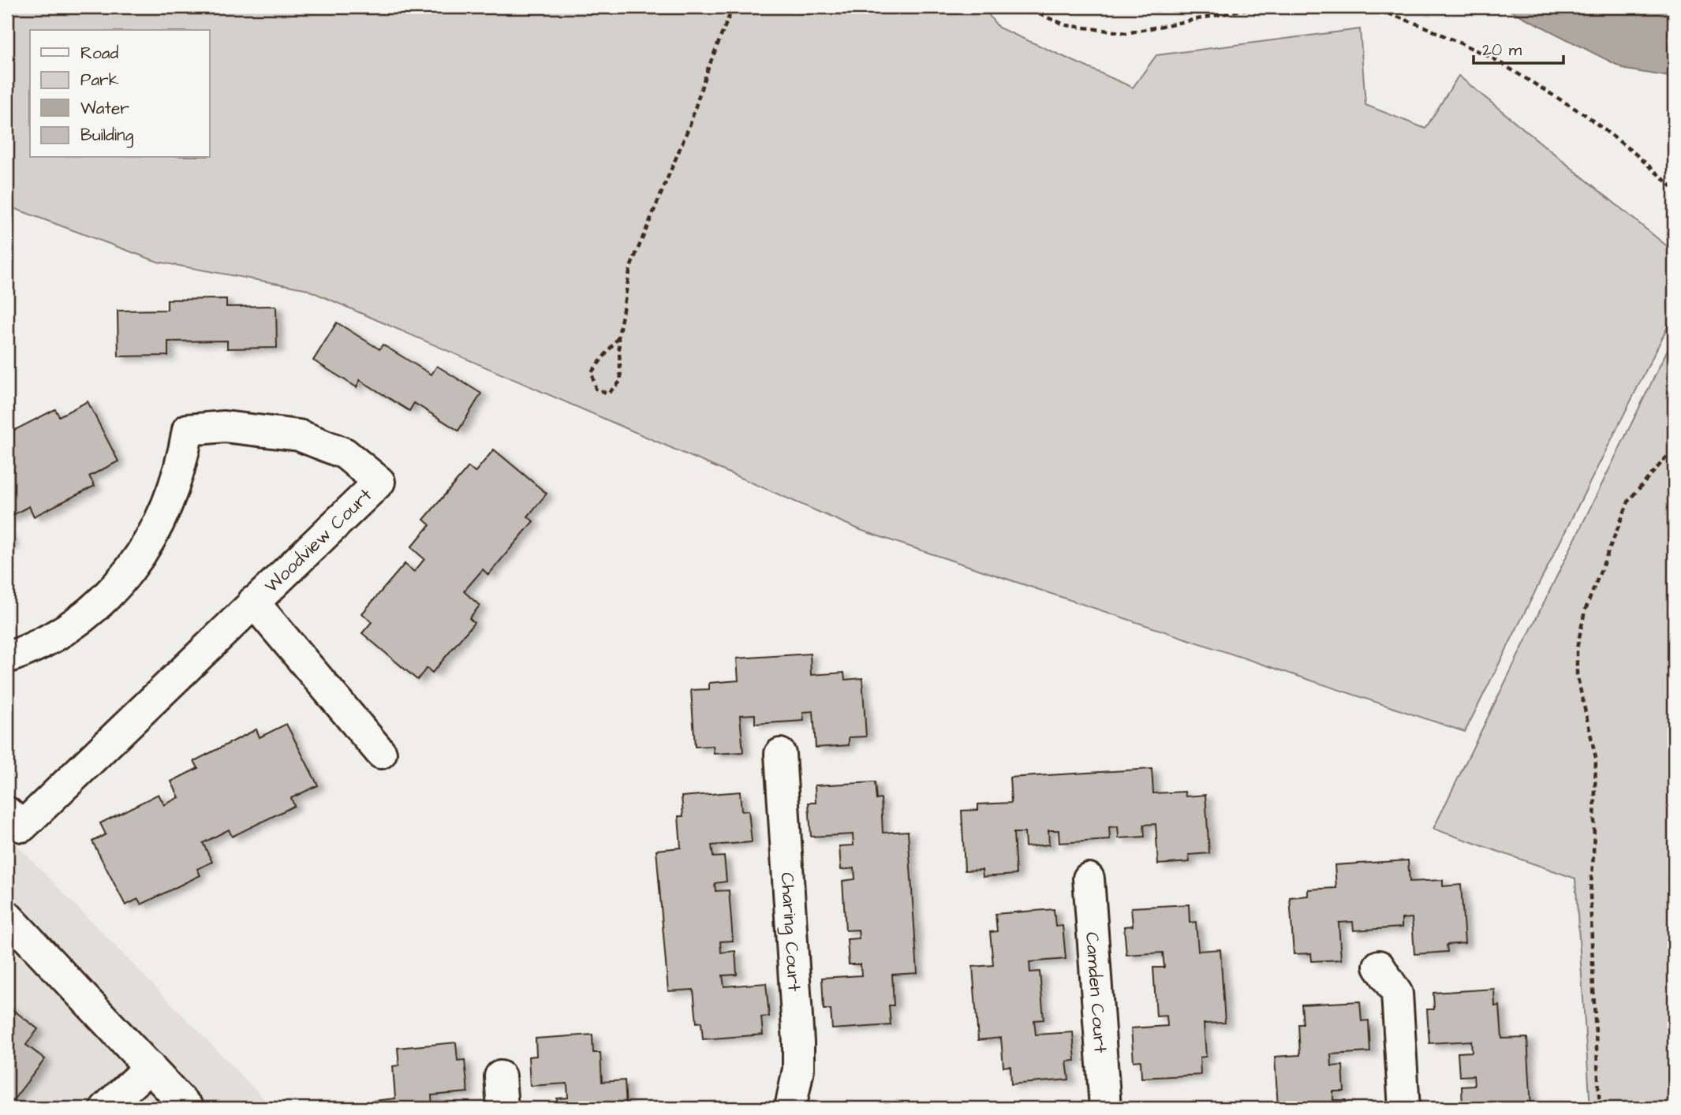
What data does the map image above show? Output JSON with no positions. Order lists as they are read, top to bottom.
{
  "streets": {
    "street": ["Woodview Court", "Charing Court", "Camden Court"]
  },
  "legend": [
    "Road",
    "Park",
    "Water",
    "Building"
  ],
  "scale_bar": "20 m"
}
